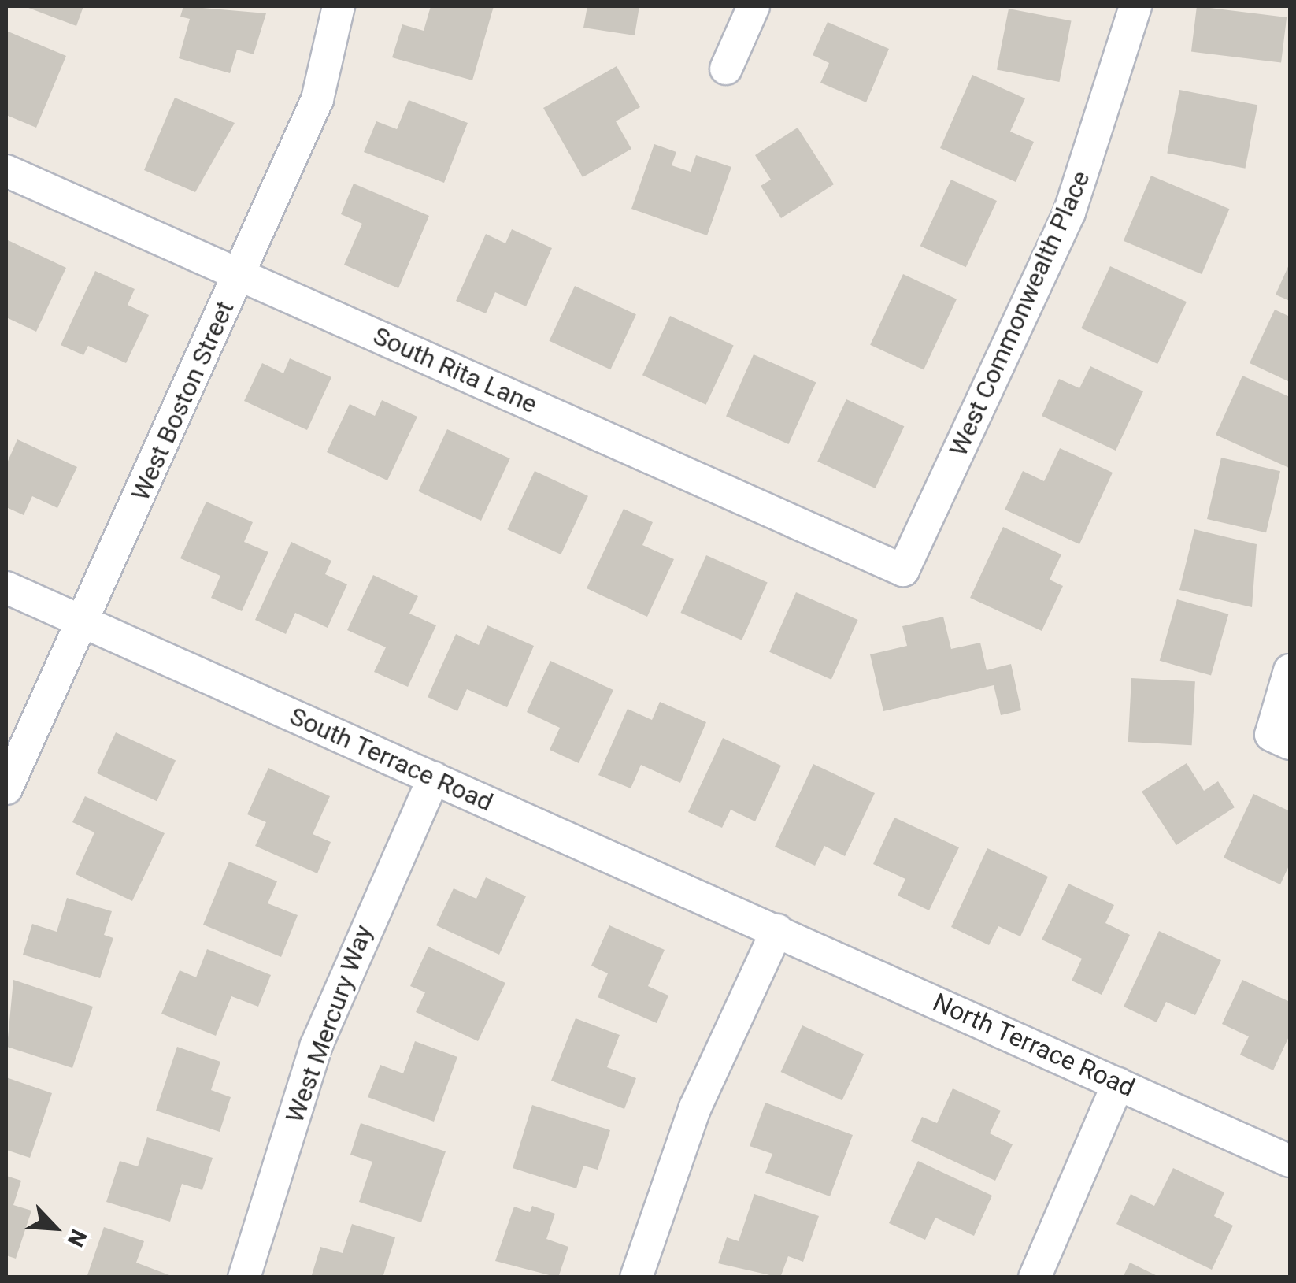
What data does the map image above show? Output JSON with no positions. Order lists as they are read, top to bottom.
{
  "streets": {
    "street": [
      "West Commonwealth Place",
      "South Rita Lane",
      "West Boston Street",
      "South Terrace Road",
      "West Mercury Way",
      "North Terrace Road"
    ]
  },
  "crossings": [
    ["West Commonwealth Place", "South Rita Lane"],
    ["South Rita Lane", "West Boston Street"],
    ["West Boston Street", "South Terrace Road"],
    ["South Terrace Road", "West Mercury Way"],
    ["South Terrace Road", "North Terrace Road"]
  ],
  "north": "bottom right"
}
